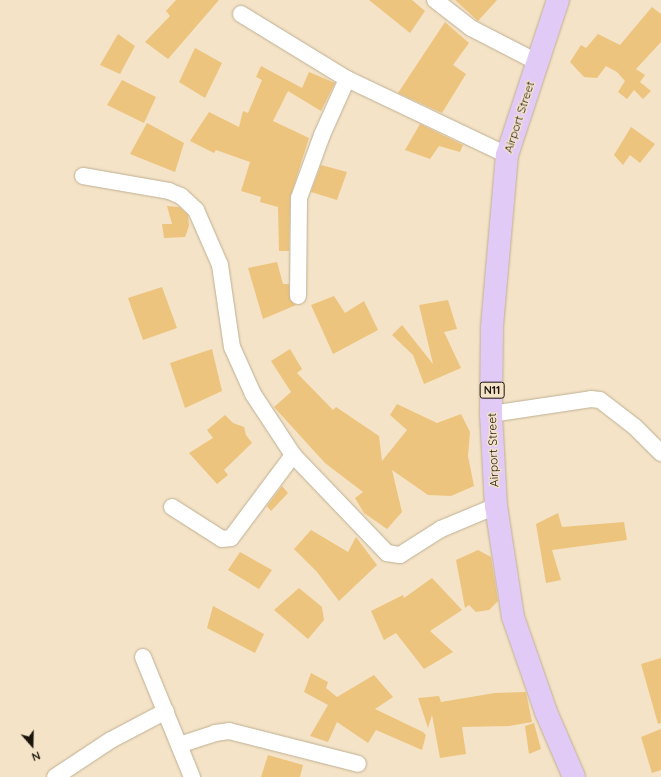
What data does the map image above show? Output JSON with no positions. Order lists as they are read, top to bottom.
{
  "streets": {
    "highway": ["Airport Street", "N11"]
  },
  "north": "bottom"
}
